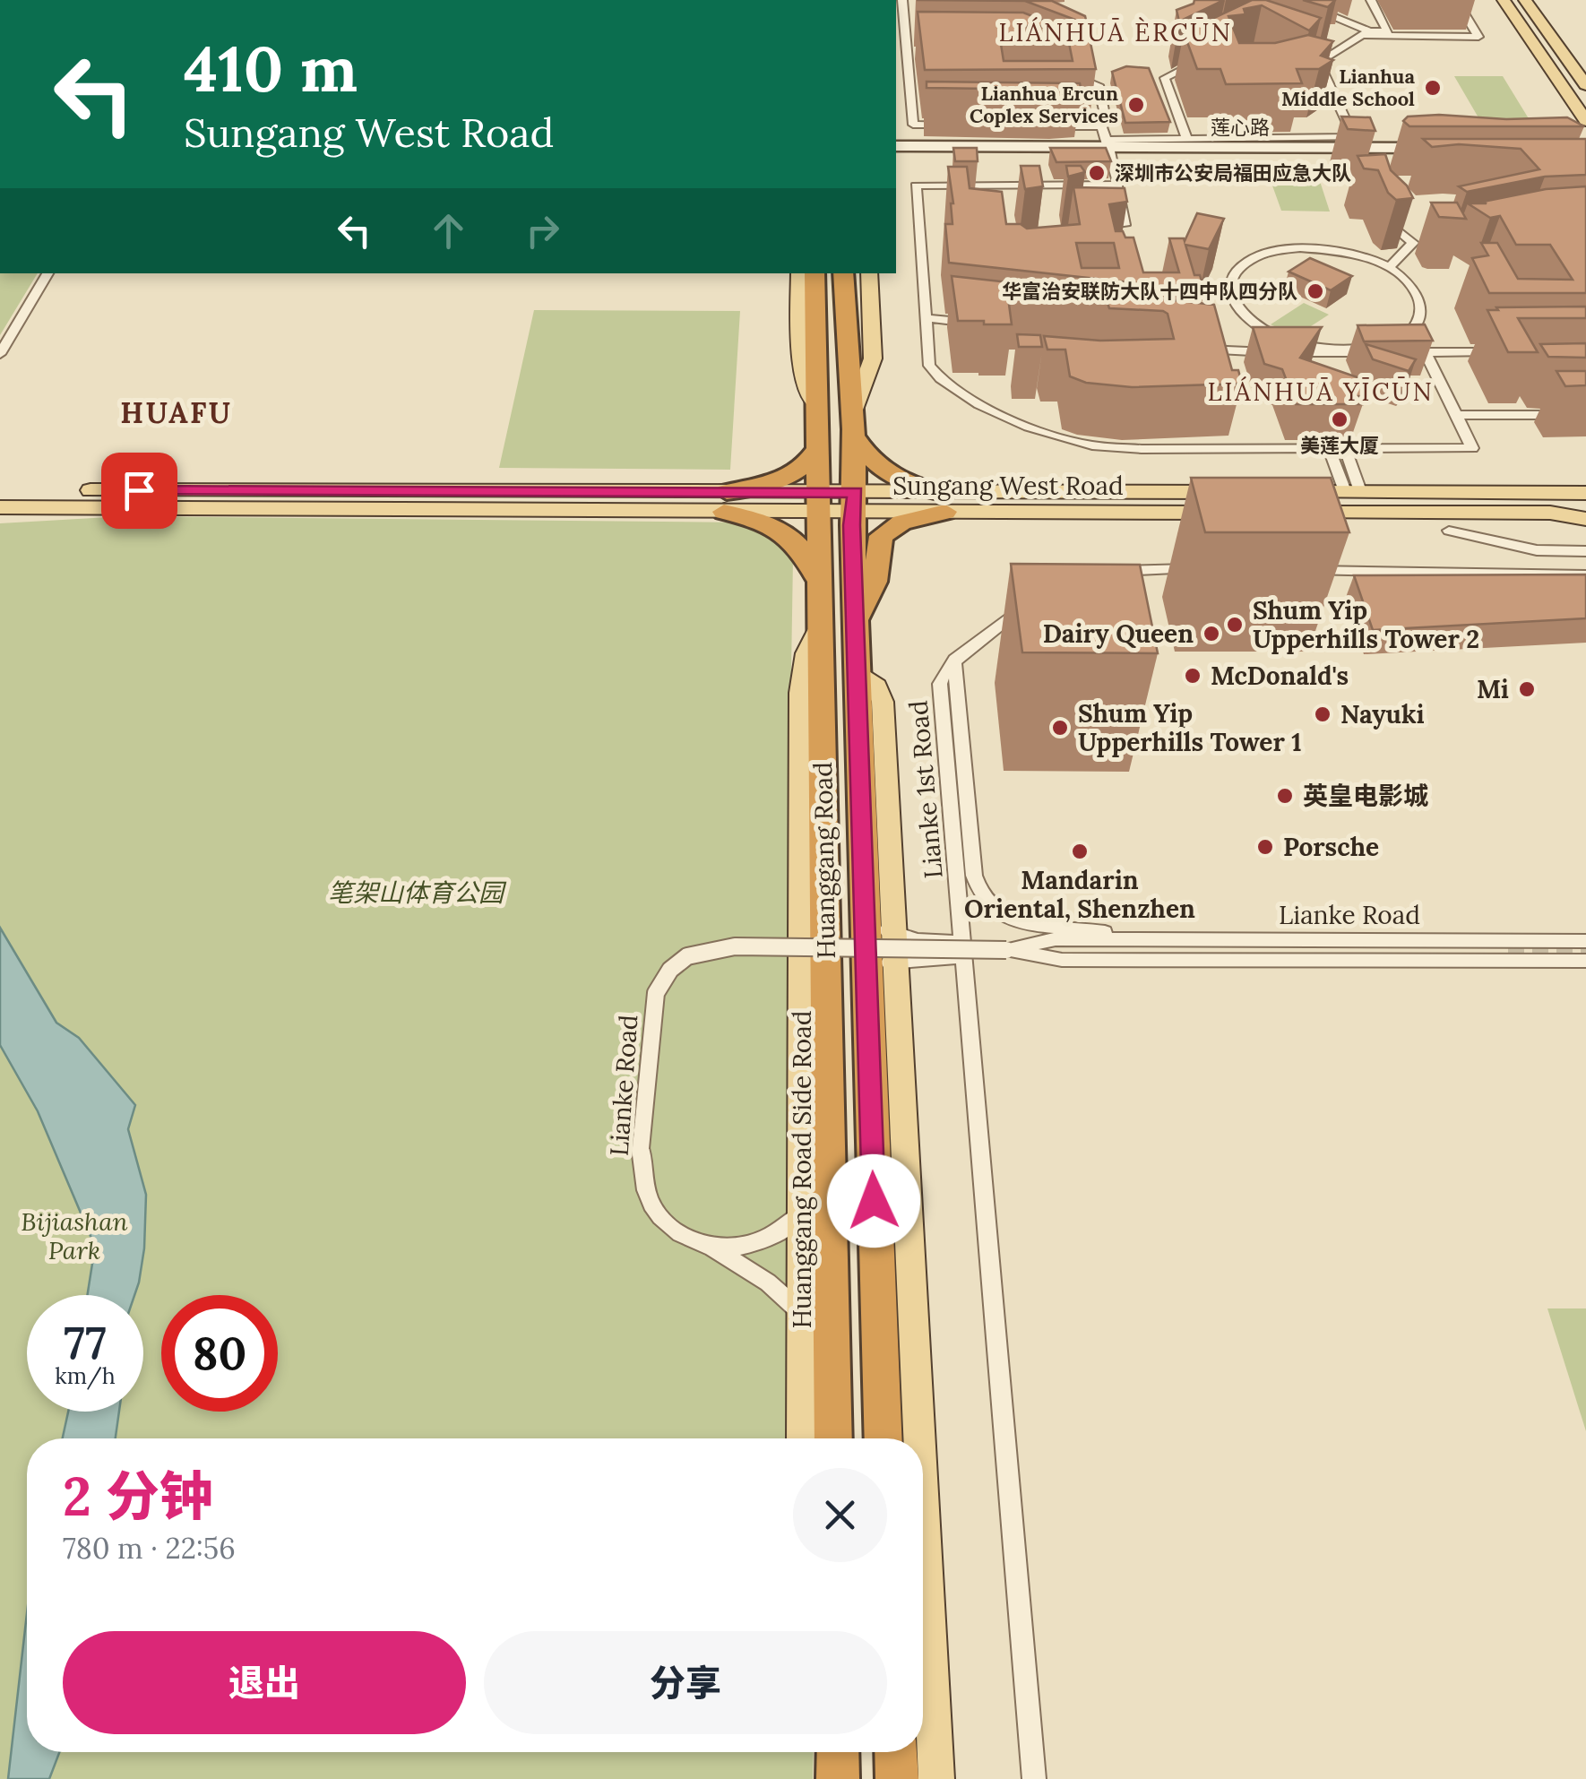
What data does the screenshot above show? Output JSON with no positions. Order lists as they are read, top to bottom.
{
  "streets": {
    "highway": ["Huanggang Road"],
    "main road": ["莲心路", "Sungang West Road", "Huanggang Road Side Road"],
    "street": ["Lianke 1st Road", "Lianke Road"]
  },
  "crossings": [
    ["Sungang West Road", "Huanggang Road"],
    ["Lianke 1st Road", "Lianke Road"],
    ["Huanggang Road", "Huanggang Road Side Road"],
    ["Lianke Road", "Huanggang Road Side Road"]
  ],
  "districts": ["LIÁNHUĀ ÈRCŪN", "LIÁNHUĀ YĪCŪN", "HUAFU"],
  "parks": ["笔架山体育公园", "Bijiashan Park"],
  "places": [
    "Lianhua Middle School",
    "Lianhua Ercun Coplex Services",
    "深圳市公安局福田应急大队",
    "华富治安联防大队十四中队四分队",
    "美莲大厦",
    "Shum Yip Upperhills Tower 2",
    "Dairy Queen",
    "McDonald's",
    "Mi",
    "Nayuki",
    "Shum Yip Upperhills Tower 1",
    "英皇电影城",
    "Porsche",
    "Mandarin Oriental, Shenzhen"
  ],
  "page": {
    "turn": ["410 m", "Sungang West Road"],
    "speed": "77 km/h",
    "limit": "80",
    "heading": ["2 分钟", "780 m · 22:56"],
    "buttons": ["退出", "分享"]
  }
}
